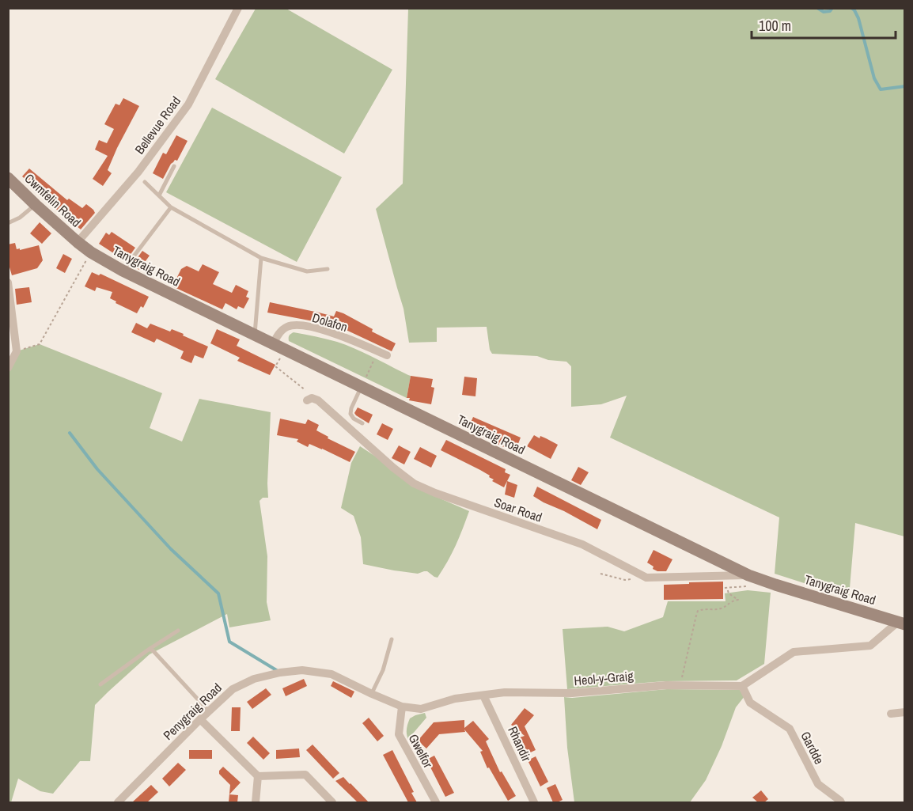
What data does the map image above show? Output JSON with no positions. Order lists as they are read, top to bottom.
{
  "streets": {
    "main road": ["Cwmfelin Road", "Tanygraig Road"],
    "street": [
      "Bellevue Road",
      "Dolafon",
      "Soar Road",
      "Heol-y-Graig",
      "Penygraig Road",
      "Rhandir",
      "Gardde",
      "Gwelfor"
    ]
  },
  "crossings": [
    ["Bellevue Road", "Cwmfelin Road"],
    ["Bellevue Road", "Tanygraig Road"],
    ["Cwmfelin Road", "Tanygraig Road"],
    ["Tanygraig Road", "Dolafon"],
    ["Tanygraig Road", "Soar Road"],
    ["Heol-y-Graig", "Penygraig Road"],
    ["Heol-y-Graig", "Rhandir"],
    ["Heol-y-Graig", "Gardde"],
    ["Heol-y-Graig", "Gwelfor"]
  ],
  "scale_bar": "100 m"
}
